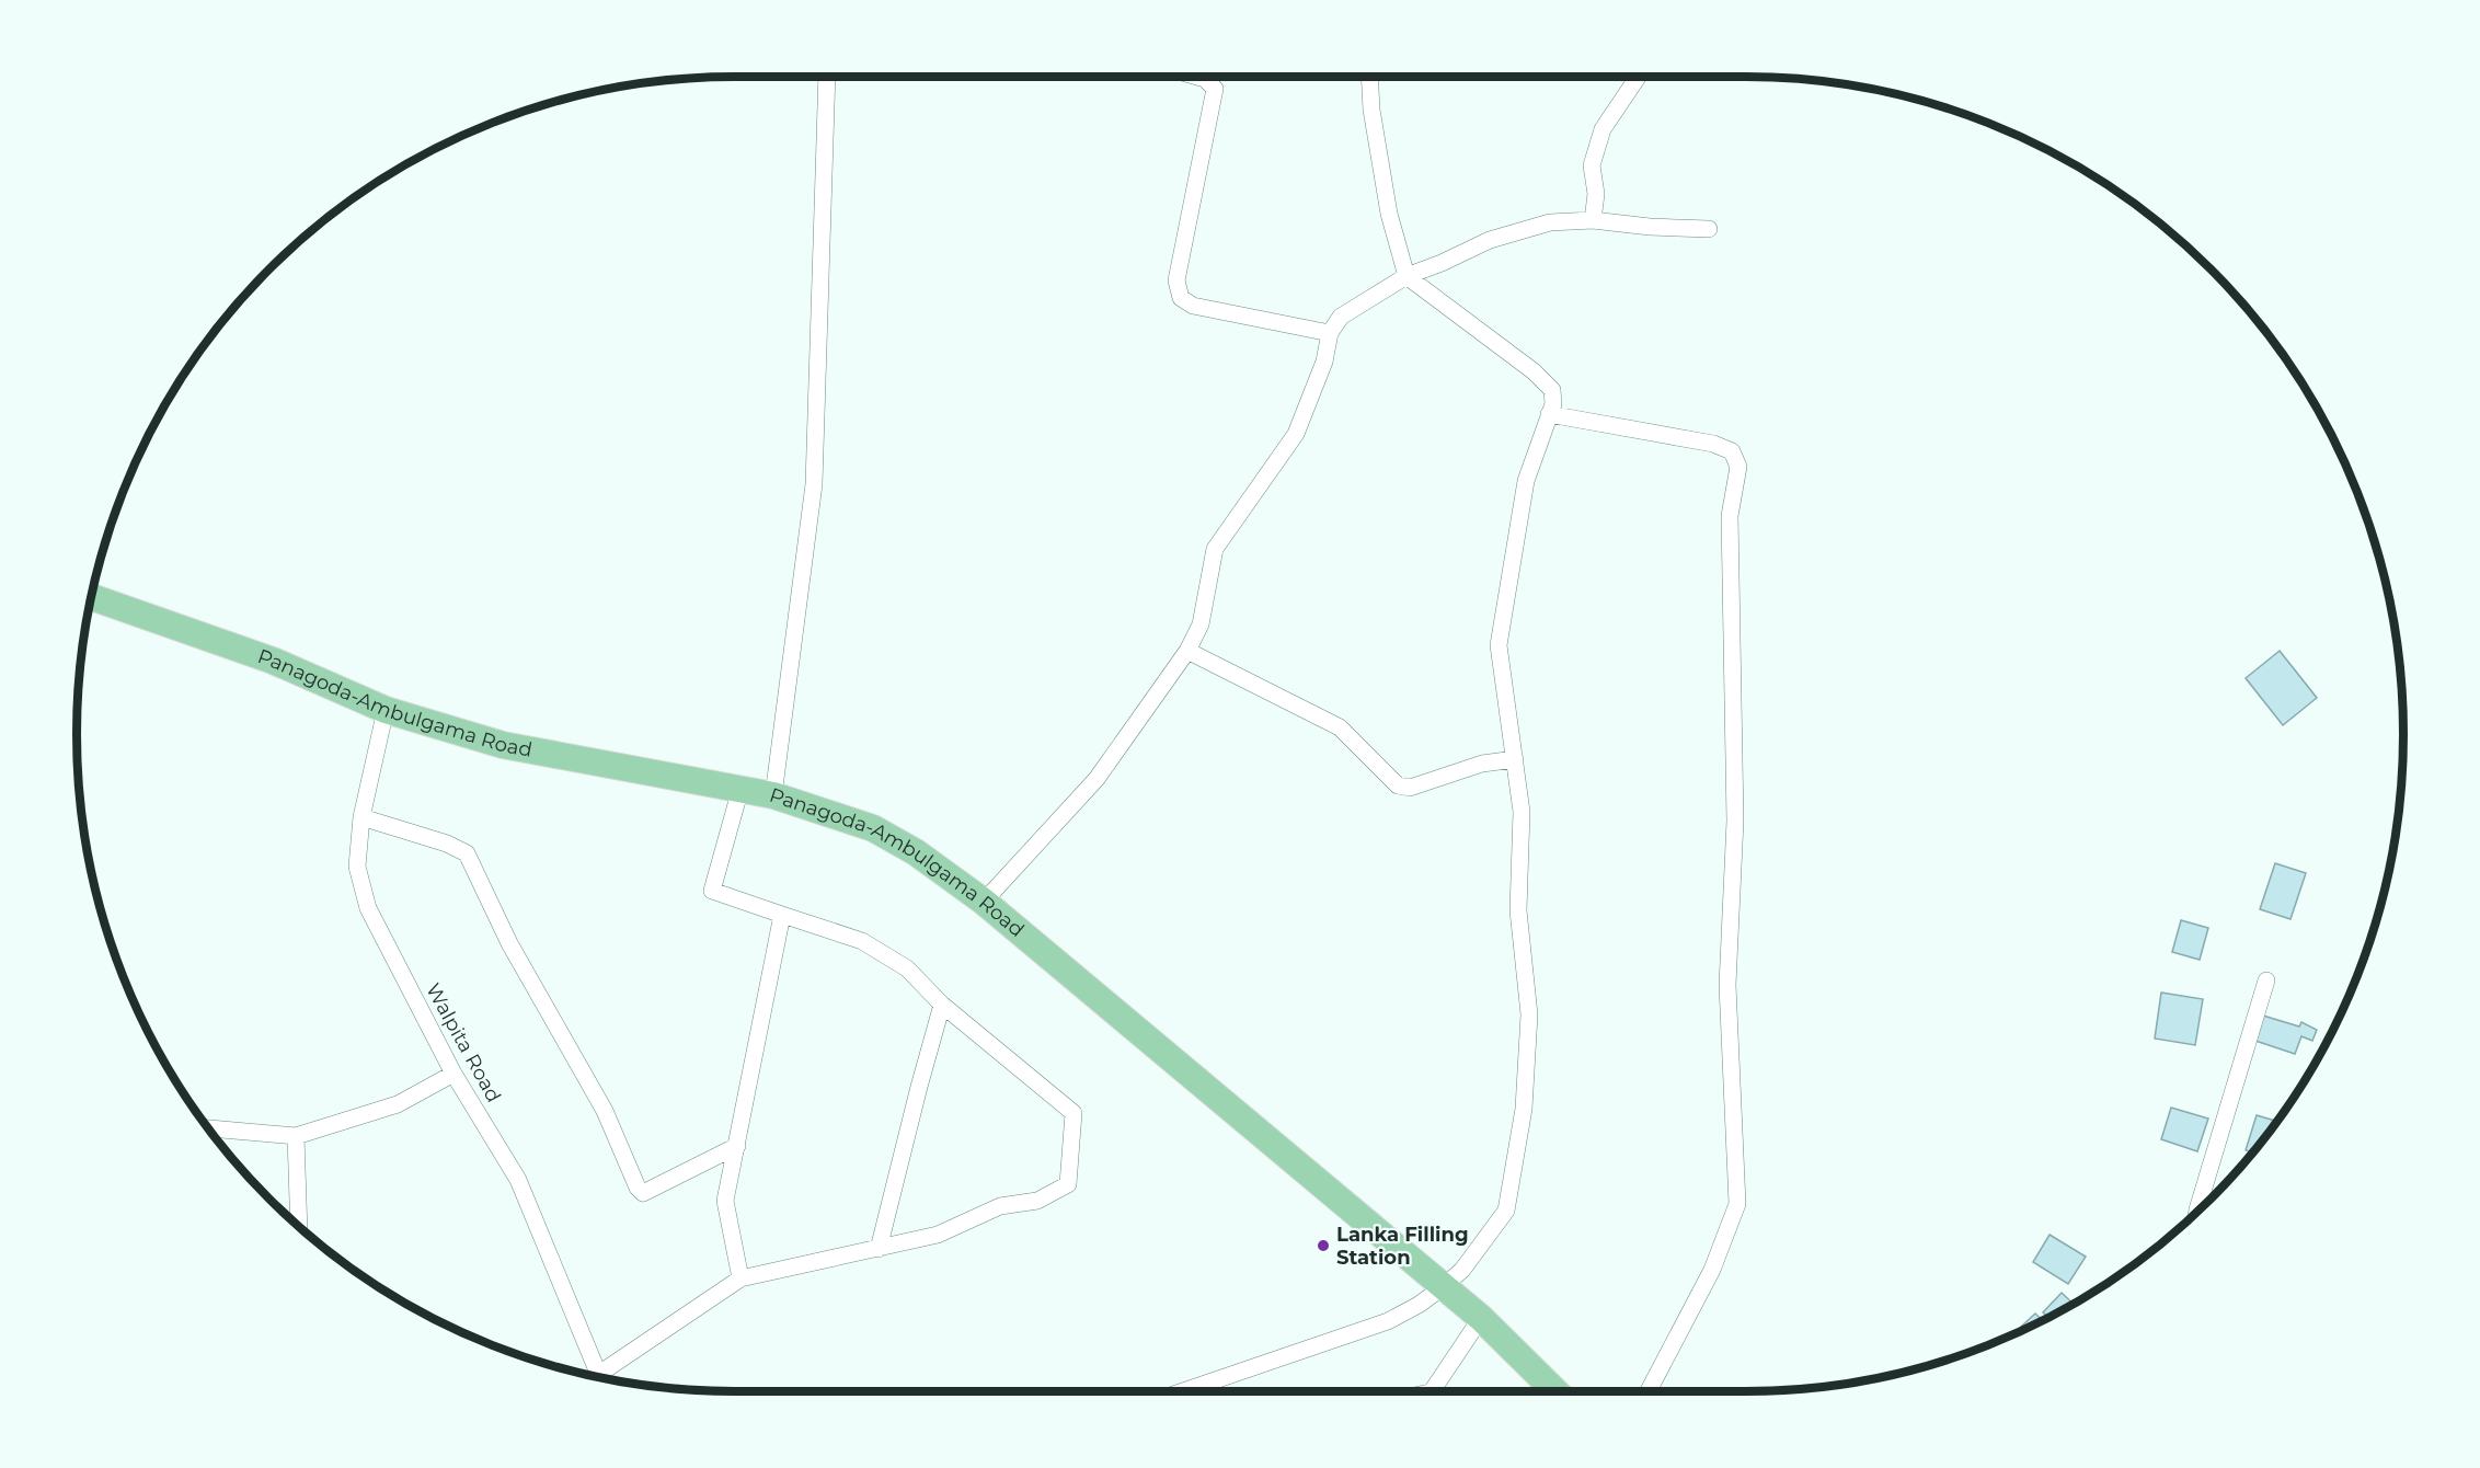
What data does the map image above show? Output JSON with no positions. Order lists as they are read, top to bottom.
{
  "streets": {
    "main road": ["Panagoda-Ambulgama Road"],
    "street": ["Walpita Road"]
  },
  "crossings": [
    ["Panagoda-Ambulgama Road", "Walpita Road"]
  ],
  "places": ["Lanka Filling Station"]
}
